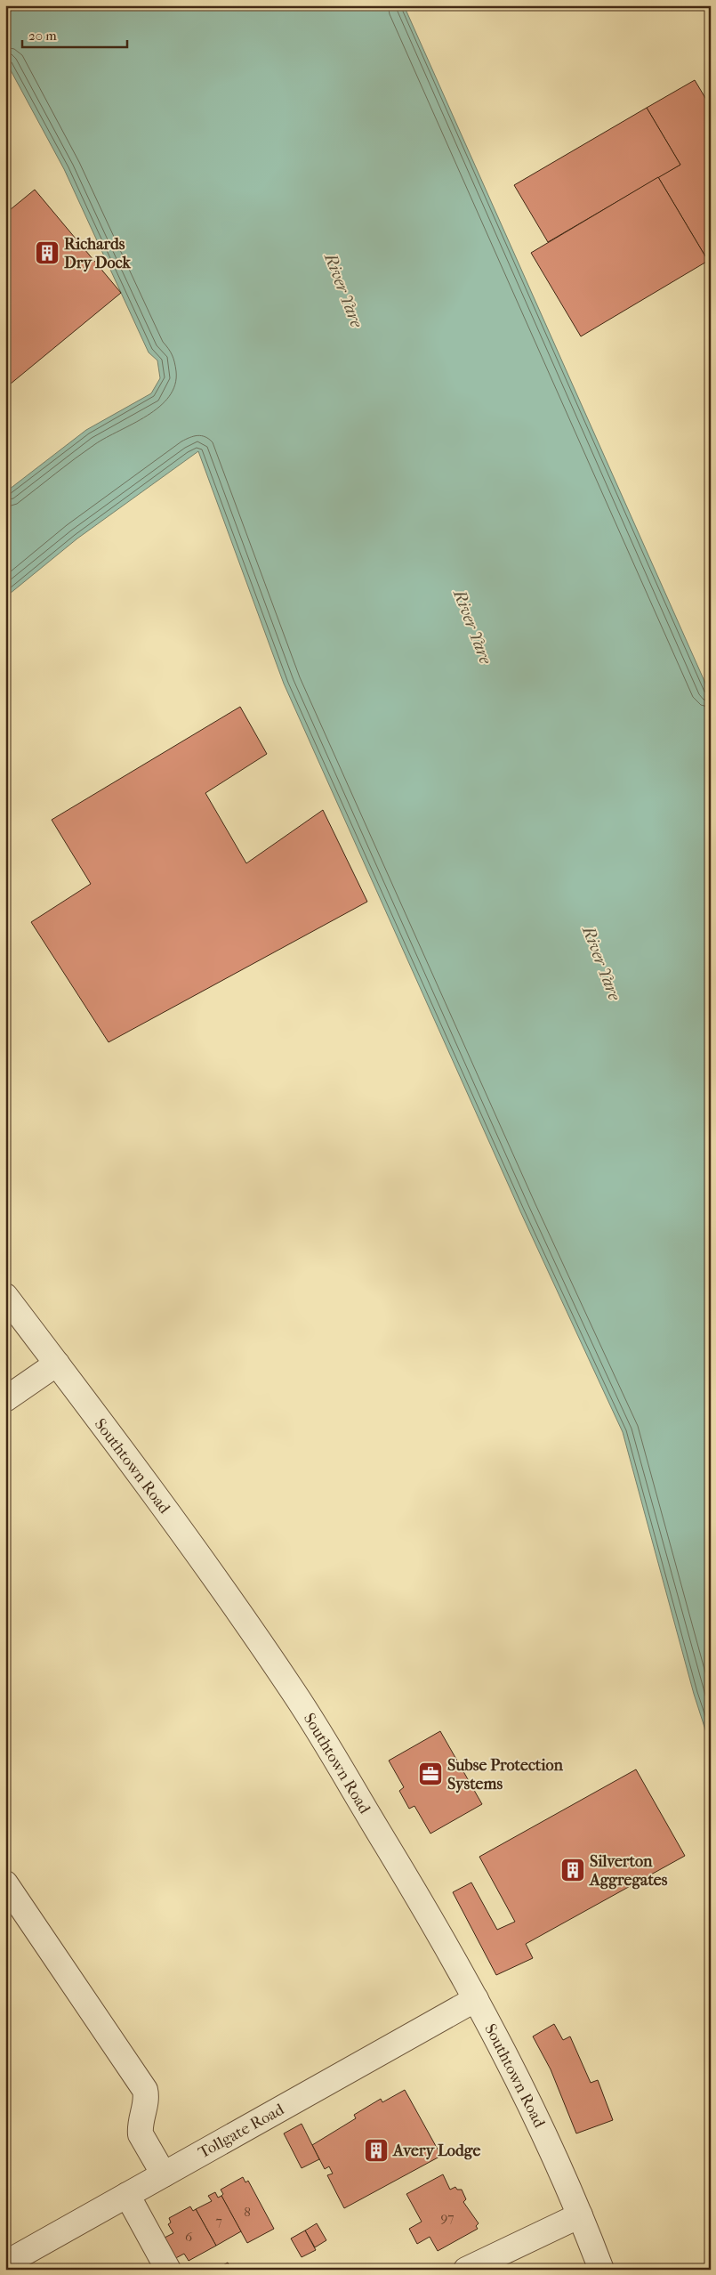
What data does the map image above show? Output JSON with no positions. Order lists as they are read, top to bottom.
{
  "streets": {
    "street": ["Southtown Road", "Tollgate Road"]
  },
  "crossings": [
    ["Southtown Road", "Tollgate Road"]
  ],
  "water": ["River Yare"],
  "places": {
    "building": ["Richards Dry Dock", "Silverton Aggregates", "Avery Lodge"],
    "office": ["Subse Protection Systems"]
  },
  "house_numbers": [
    "8",
    "97",
    "7",
    "6"
  ],
  "scale_bar": "20 m"
}
